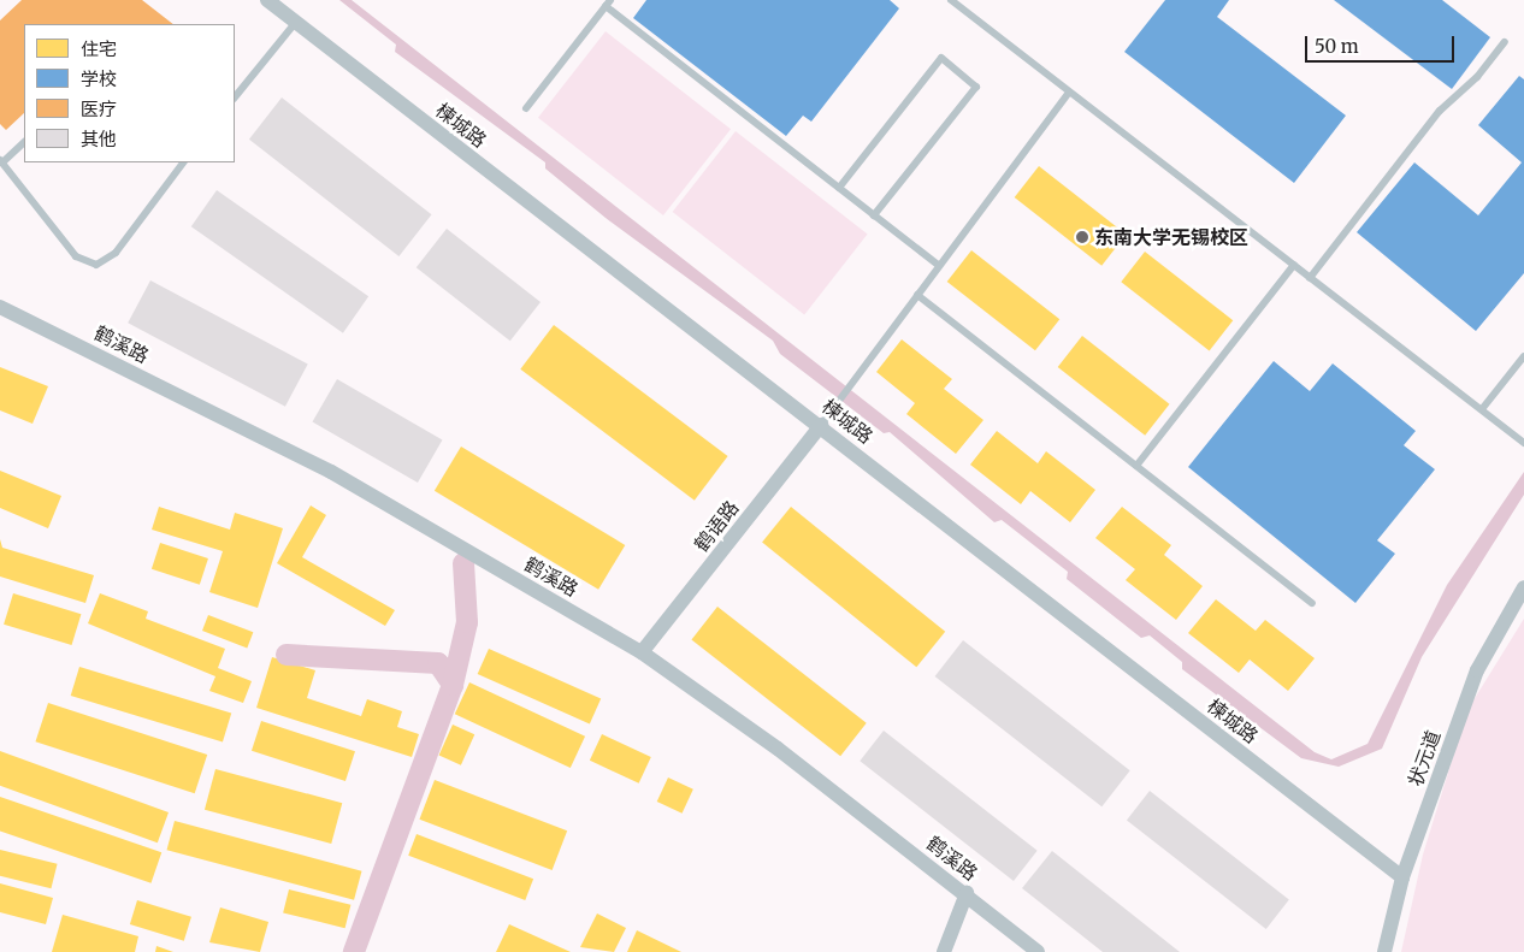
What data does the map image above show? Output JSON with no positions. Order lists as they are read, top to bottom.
{
  "streets": {
    "street": [
      "楝城路",
      "鹤溪路",
      "鹤语路",
      "状元道"
    ]
  },
  "crossings": [
    ["楝城路", "鹤语路"],
    ["楝城路", "状元道"],
    ["鹤溪路", "鹤语路"]
  ],
  "places": ["东南大学无锡校区"],
  "legend": [
    "住宅",
    "学校",
    "医疗",
    "其他"
  ],
  "scale_bar": "50 m"
}
